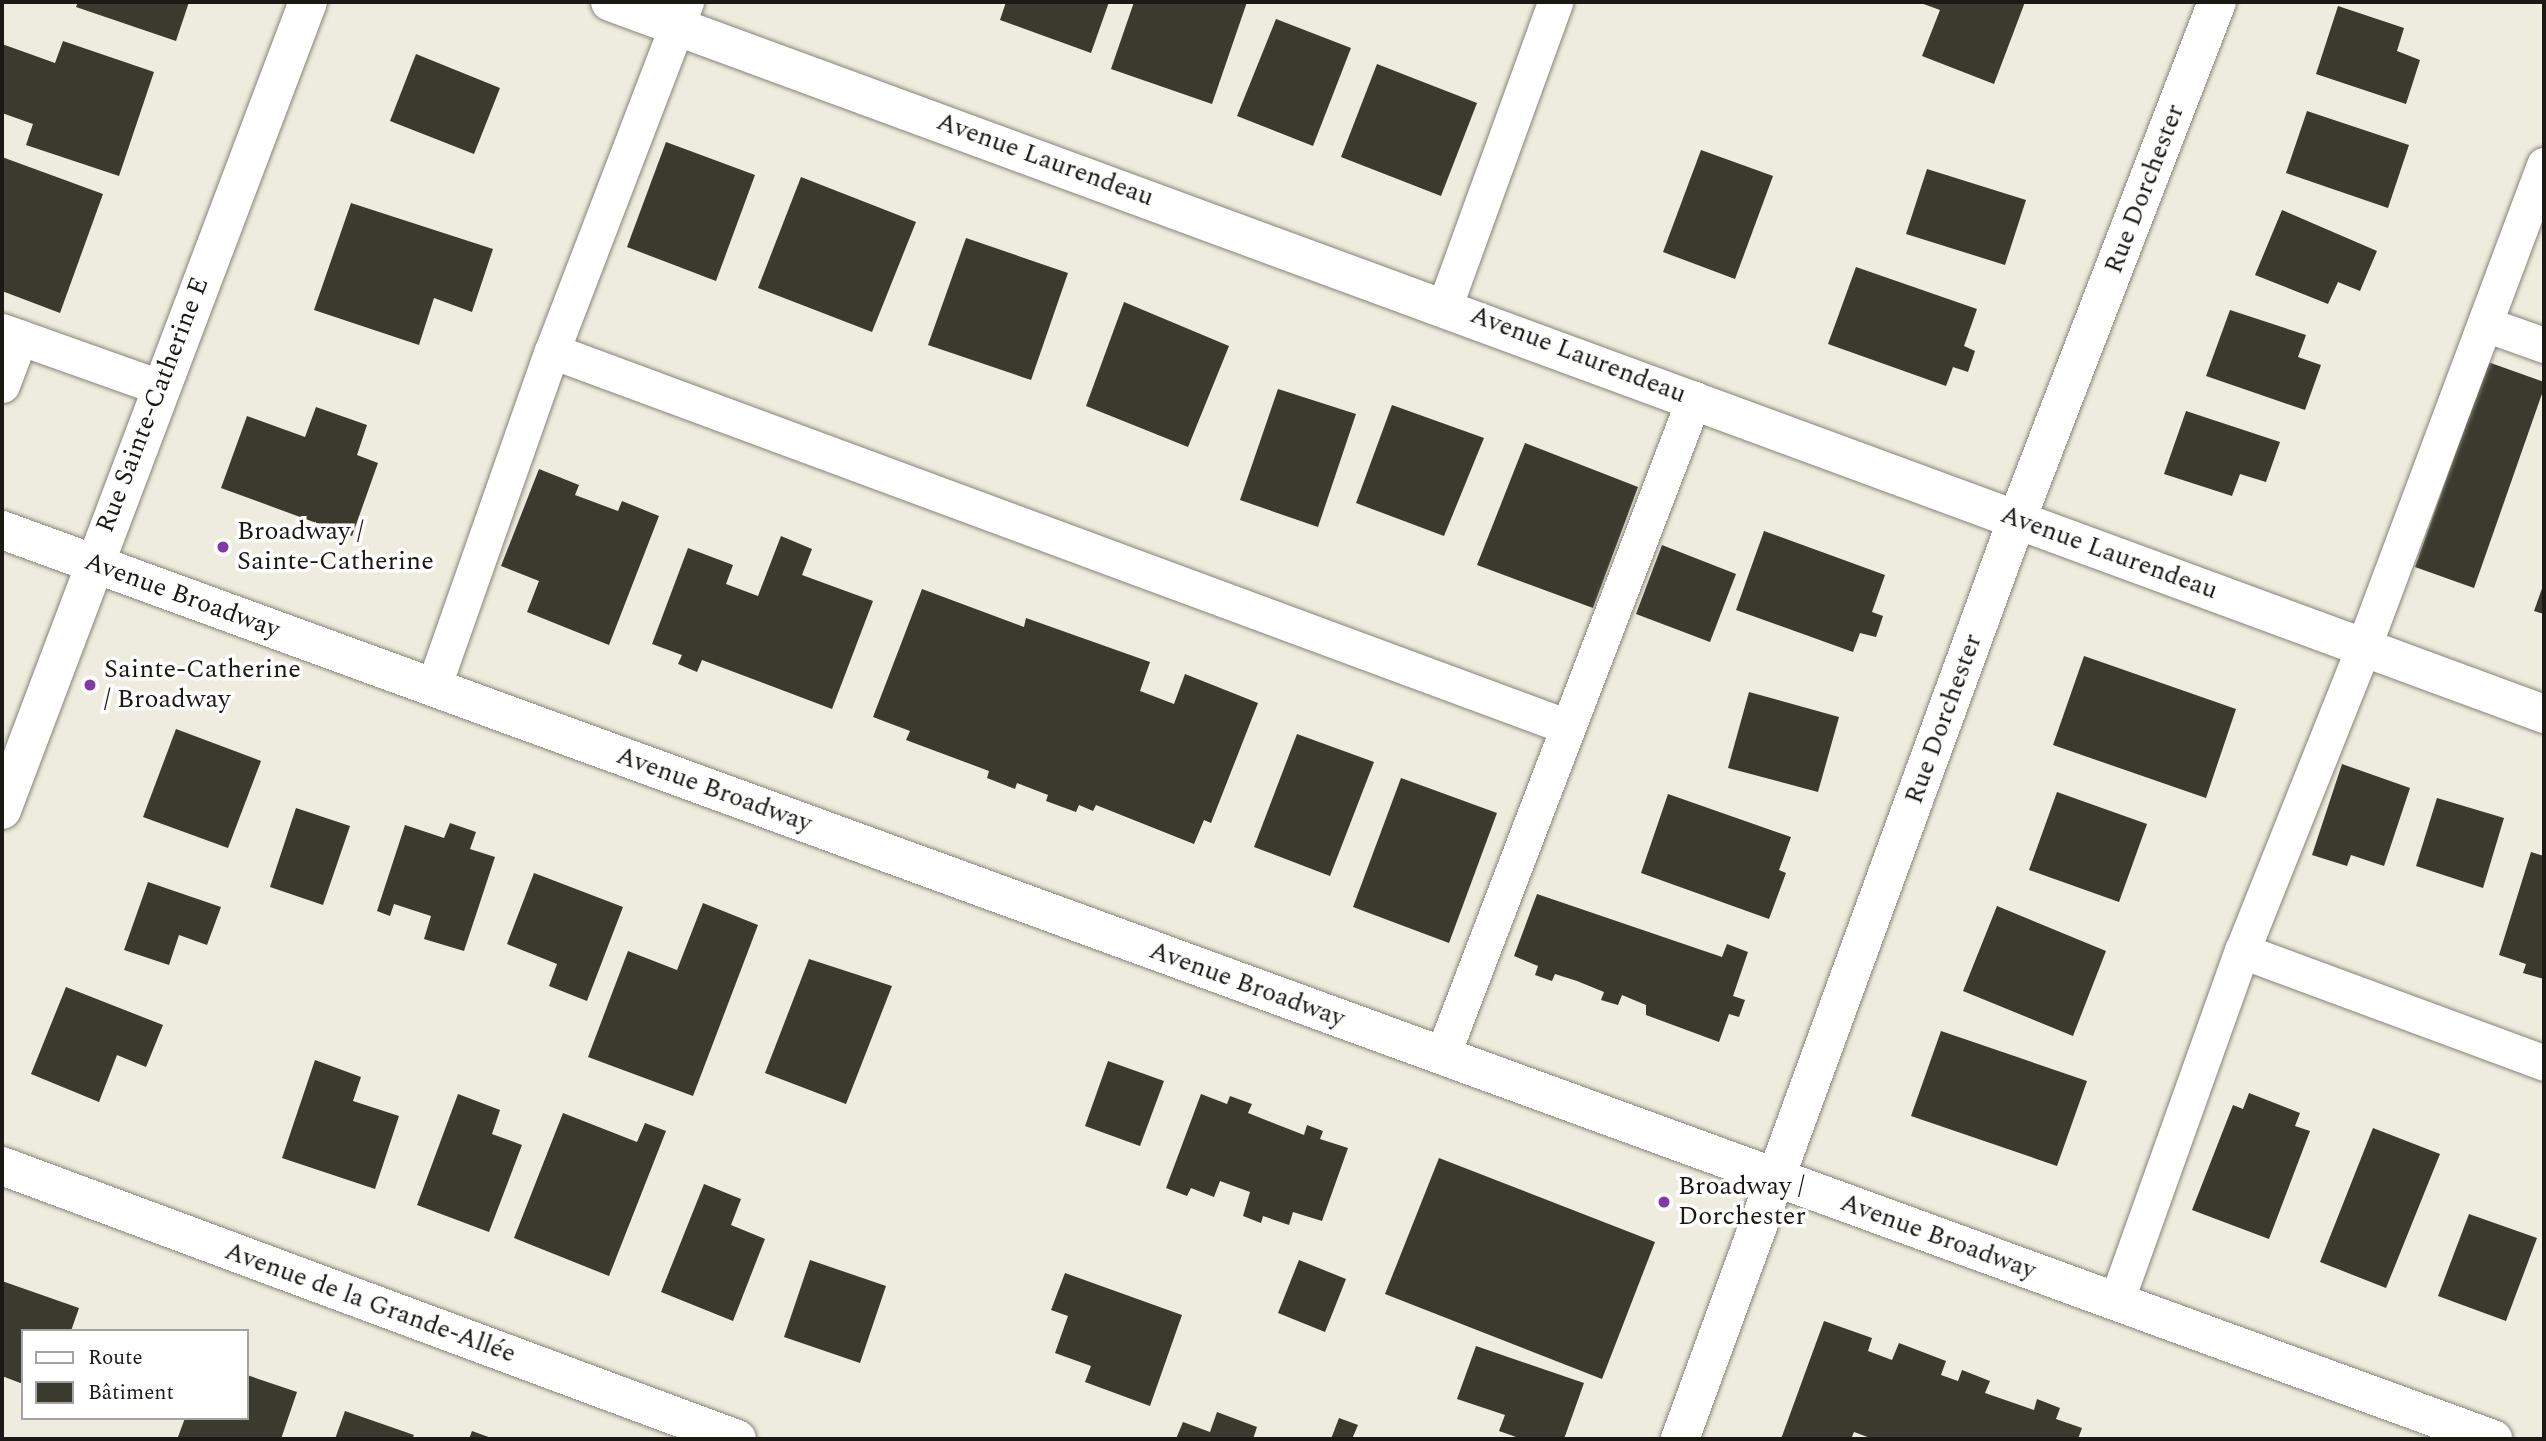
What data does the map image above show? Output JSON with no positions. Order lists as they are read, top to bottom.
{
  "streets": {
    "street": [
      "Avenue Laurendeau",
      "Rue Dorchester",
      "Rue Sainte-Catherine E",
      "Avenue Broadway",
      "Avenue de la Grande-Allée"
    ]
  },
  "crossings": [
    ["Avenue Laurendeau", "Rue Dorchester"],
    ["Rue Dorchester", "Avenue Broadway"],
    ["Rue Sainte-Catherine E", "Avenue Broadway"]
  ],
  "places": ["Broadway / Sainte-Catherine", "Sainte-Catherine / Broadway", "Broadway / Dorchester"],
  "legend": ["Route", "Bâtiment"]
}
